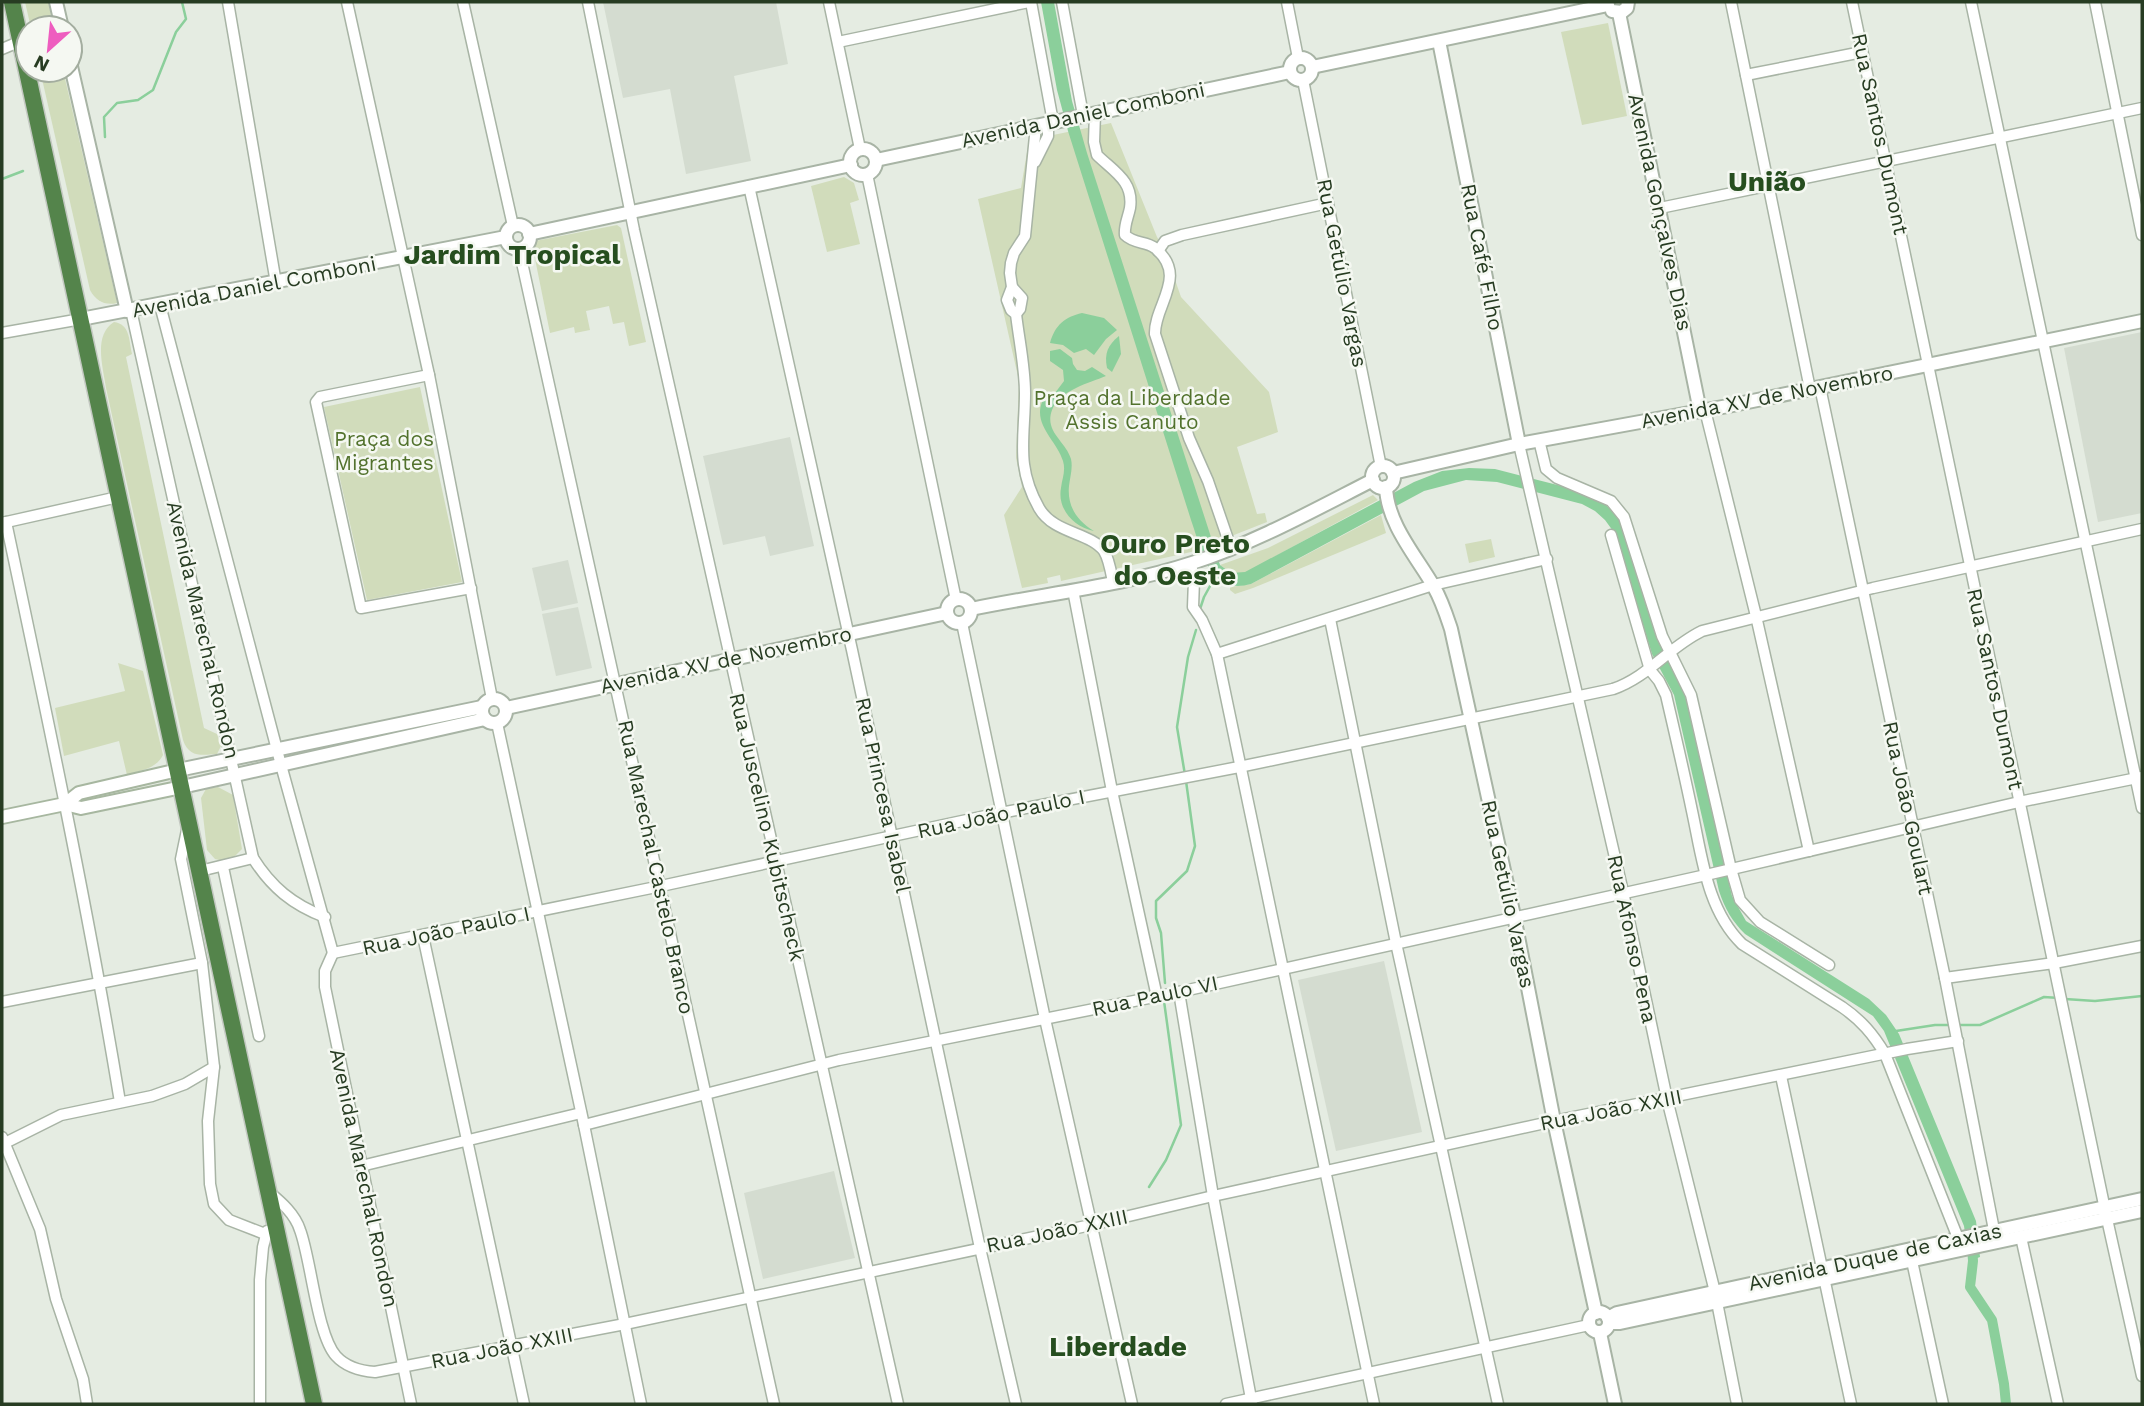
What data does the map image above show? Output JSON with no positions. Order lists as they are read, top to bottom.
{
  "streets": {
    "street": [
      "Avenida Daniel Comboni",
      "Rua Santos Dumont",
      "Avenida Gonçalves Dias",
      "Rua Café Filho",
      "Rua Getúlio Vargas",
      "Avenida XV de Novembro",
      "Avenida Marechal Rondon",
      "Rua Princesa Isabel",
      "Rua João Goulart",
      "Rua João Paulo I",
      "Rua Juscelino Kubitscheck",
      "Rua Marechal Castelo Branco",
      "Rua Afonso Pena",
      "Rua Paulo VI",
      "Rua João XXIII",
      "Avenida Duque de Caxias"
    ]
  },
  "crossings": [
    ["Avenida Daniel Comboni", "Rua Getúlio Vargas"],
    ["Avenida Daniel Comboni", "Avenida Marechal Rondon"],
    ["Avenida Daniel Comboni", "Rua Marechal Castelo Branco"],
    ["Rua Santos Dumont", "Avenida XV de Novembro"],
    ["Rua Santos Dumont", "Rua João Paulo I"],
    ["Rua Santos Dumont", "Rua Paulo VI"],
    ["Rua Santos Dumont", "Avenida Duque de Caxias"],
    ["Avenida Gonçalves Dias", "Avenida XV de Novembro"],
    ["Rua Café Filho", "Avenida XV de Novembro"],
    ["Rua Café Filho", "Rua Afonso Pena"],
    ["Rua Getúlio Vargas", "Avenida XV de Novembro"],
    ["Rua Getúlio Vargas", "Rua João Paulo I"],
    ["Rua Getúlio Vargas", "Rua Paulo VI"],
    ["Rua Getúlio Vargas", "Rua João XXIII"],
    ["Rua Getúlio Vargas", "Avenida Duque de Caxias"],
    ["Avenida XV de Novembro", "Rua Princesa Isabel"],
    ["Avenida XV de Novembro", "Rua João Goulart"],
    ["Avenida XV de Novembro", "Rua Juscelino Kubitscheck"],
    ["Avenida XV de Novembro", "Rua Marechal Castelo Branco"],
    ["Avenida Marechal Rondon", "Rua João Paulo I"],
    ["Avenida Marechal Rondon", "Rua João XXIII"],
    ["Rua Princesa Isabel", "Rua João Paulo I"],
    ["Rua Princesa Isabel", "Rua Paulo VI"],
    ["Rua Princesa Isabel", "Rua João XXIII"],
    ["Rua João Goulart", "Rua João Paulo I"],
    ["Rua João Goulart", "Rua Paulo VI"],
    ["Rua João Goulart", "Rua João XXIII"],
    ["Rua João Goulart", "Avenida Duque de Caxias"],
    ["Rua João Paulo I", "Rua Juscelino Kubitscheck"],
    ["Rua João Paulo I", "Rua Marechal Castelo Branco"],
    ["Rua João Paulo I", "Rua Afonso Pena"],
    ["Rua Juscelino Kubitscheck", "Rua Paulo VI"],
    ["Rua Juscelino Kubitscheck", "Rua João XXIII"],
    ["Rua Marechal Castelo Branco", "Rua Paulo VI"],
    ["Rua Marechal Castelo Branco", "Rua João XXIII"],
    ["Rua Afonso Pena", "Rua Paulo VI"],
    ["Rua Afonso Pena", "Rua João XXIII"],
    ["Rua Afonso Pena", "Avenida Duque de Caxias"]
  ],
  "districts": [
    "União",
    "Jardim Tropical",
    "Ouro Preto do Oeste",
    "Liberdade"
  ],
  "parks": ["Praça da Liberdade Assis Canuto", "Praça dos Migrantes"],
  "north": "bottom left"
}
